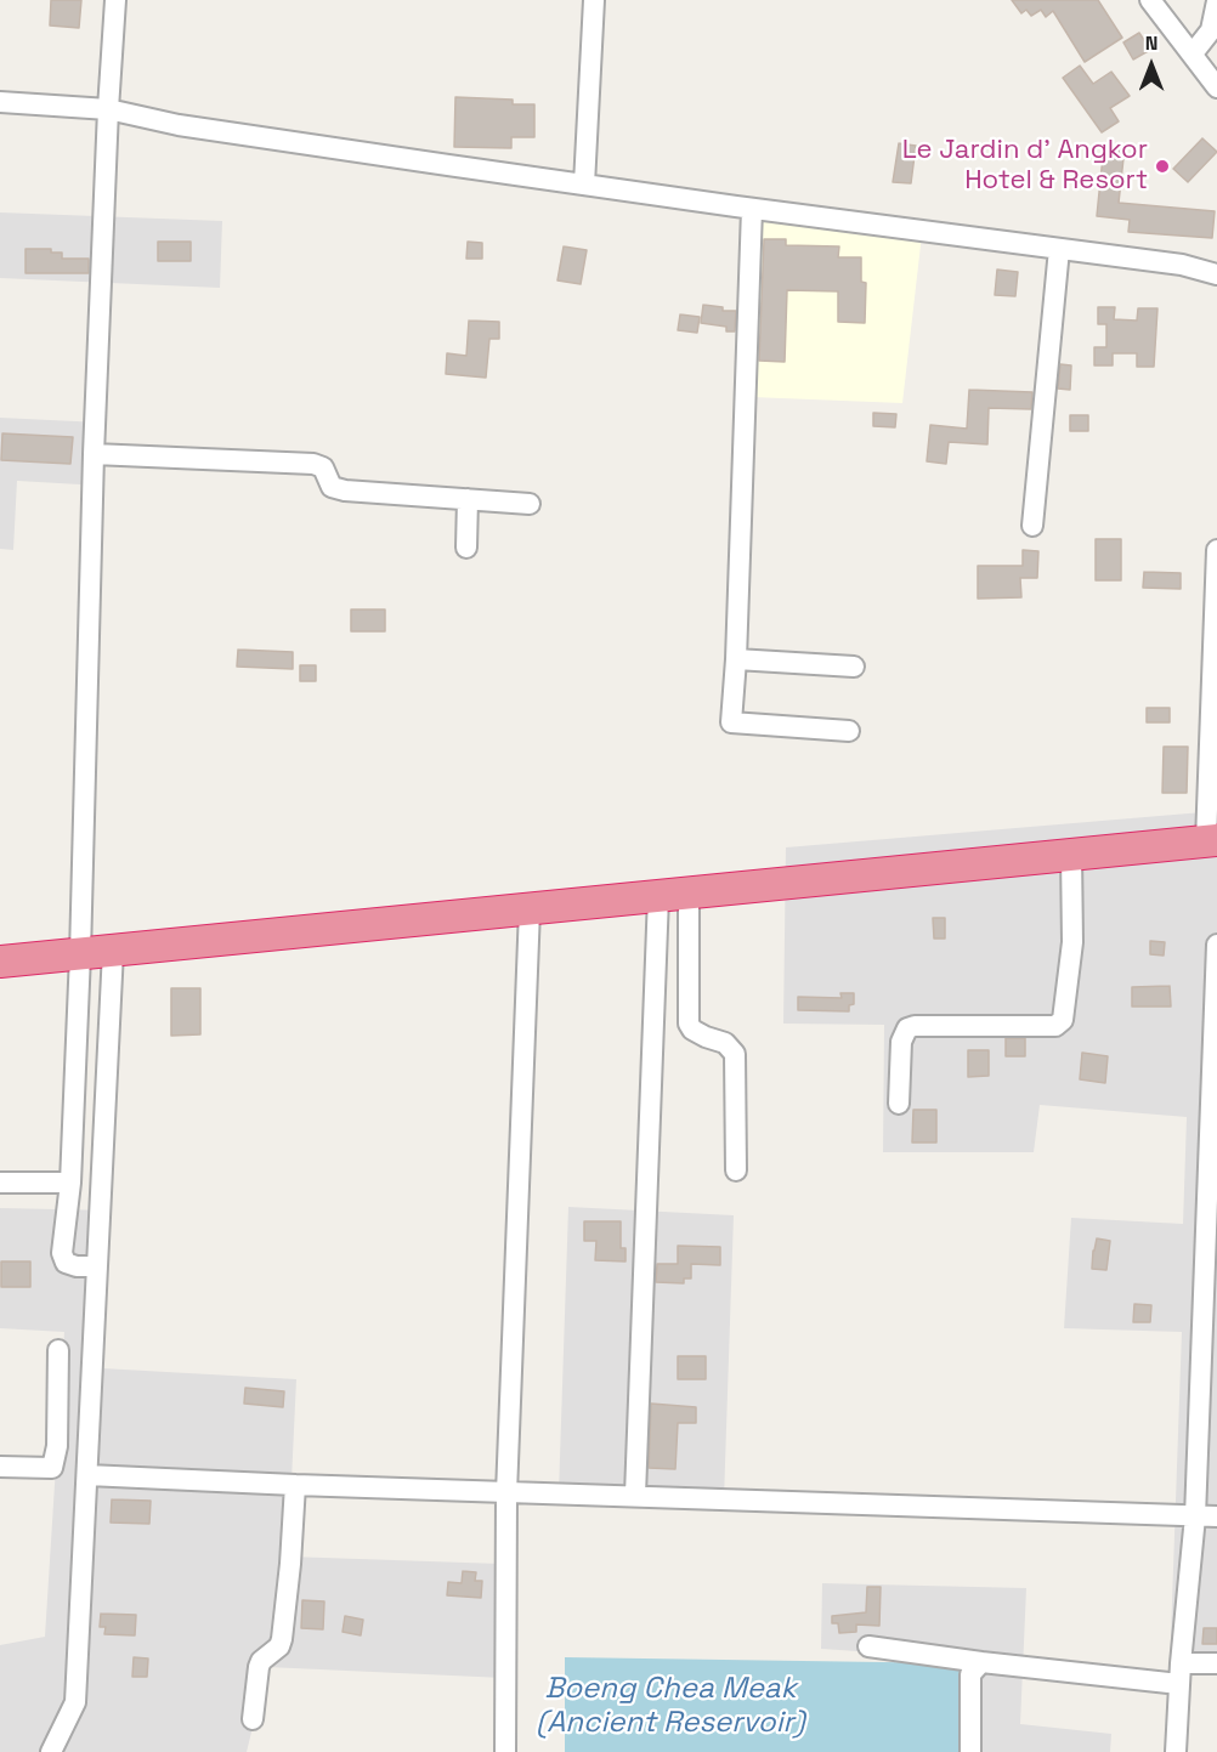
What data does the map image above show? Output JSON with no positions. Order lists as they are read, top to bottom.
{
  "water": ["Boeng Chea Meak (Ancient Reservoir)"],
  "places": ["Le Jardin d' Angkor Hotel & Resort"],
  "north": "top"
}
